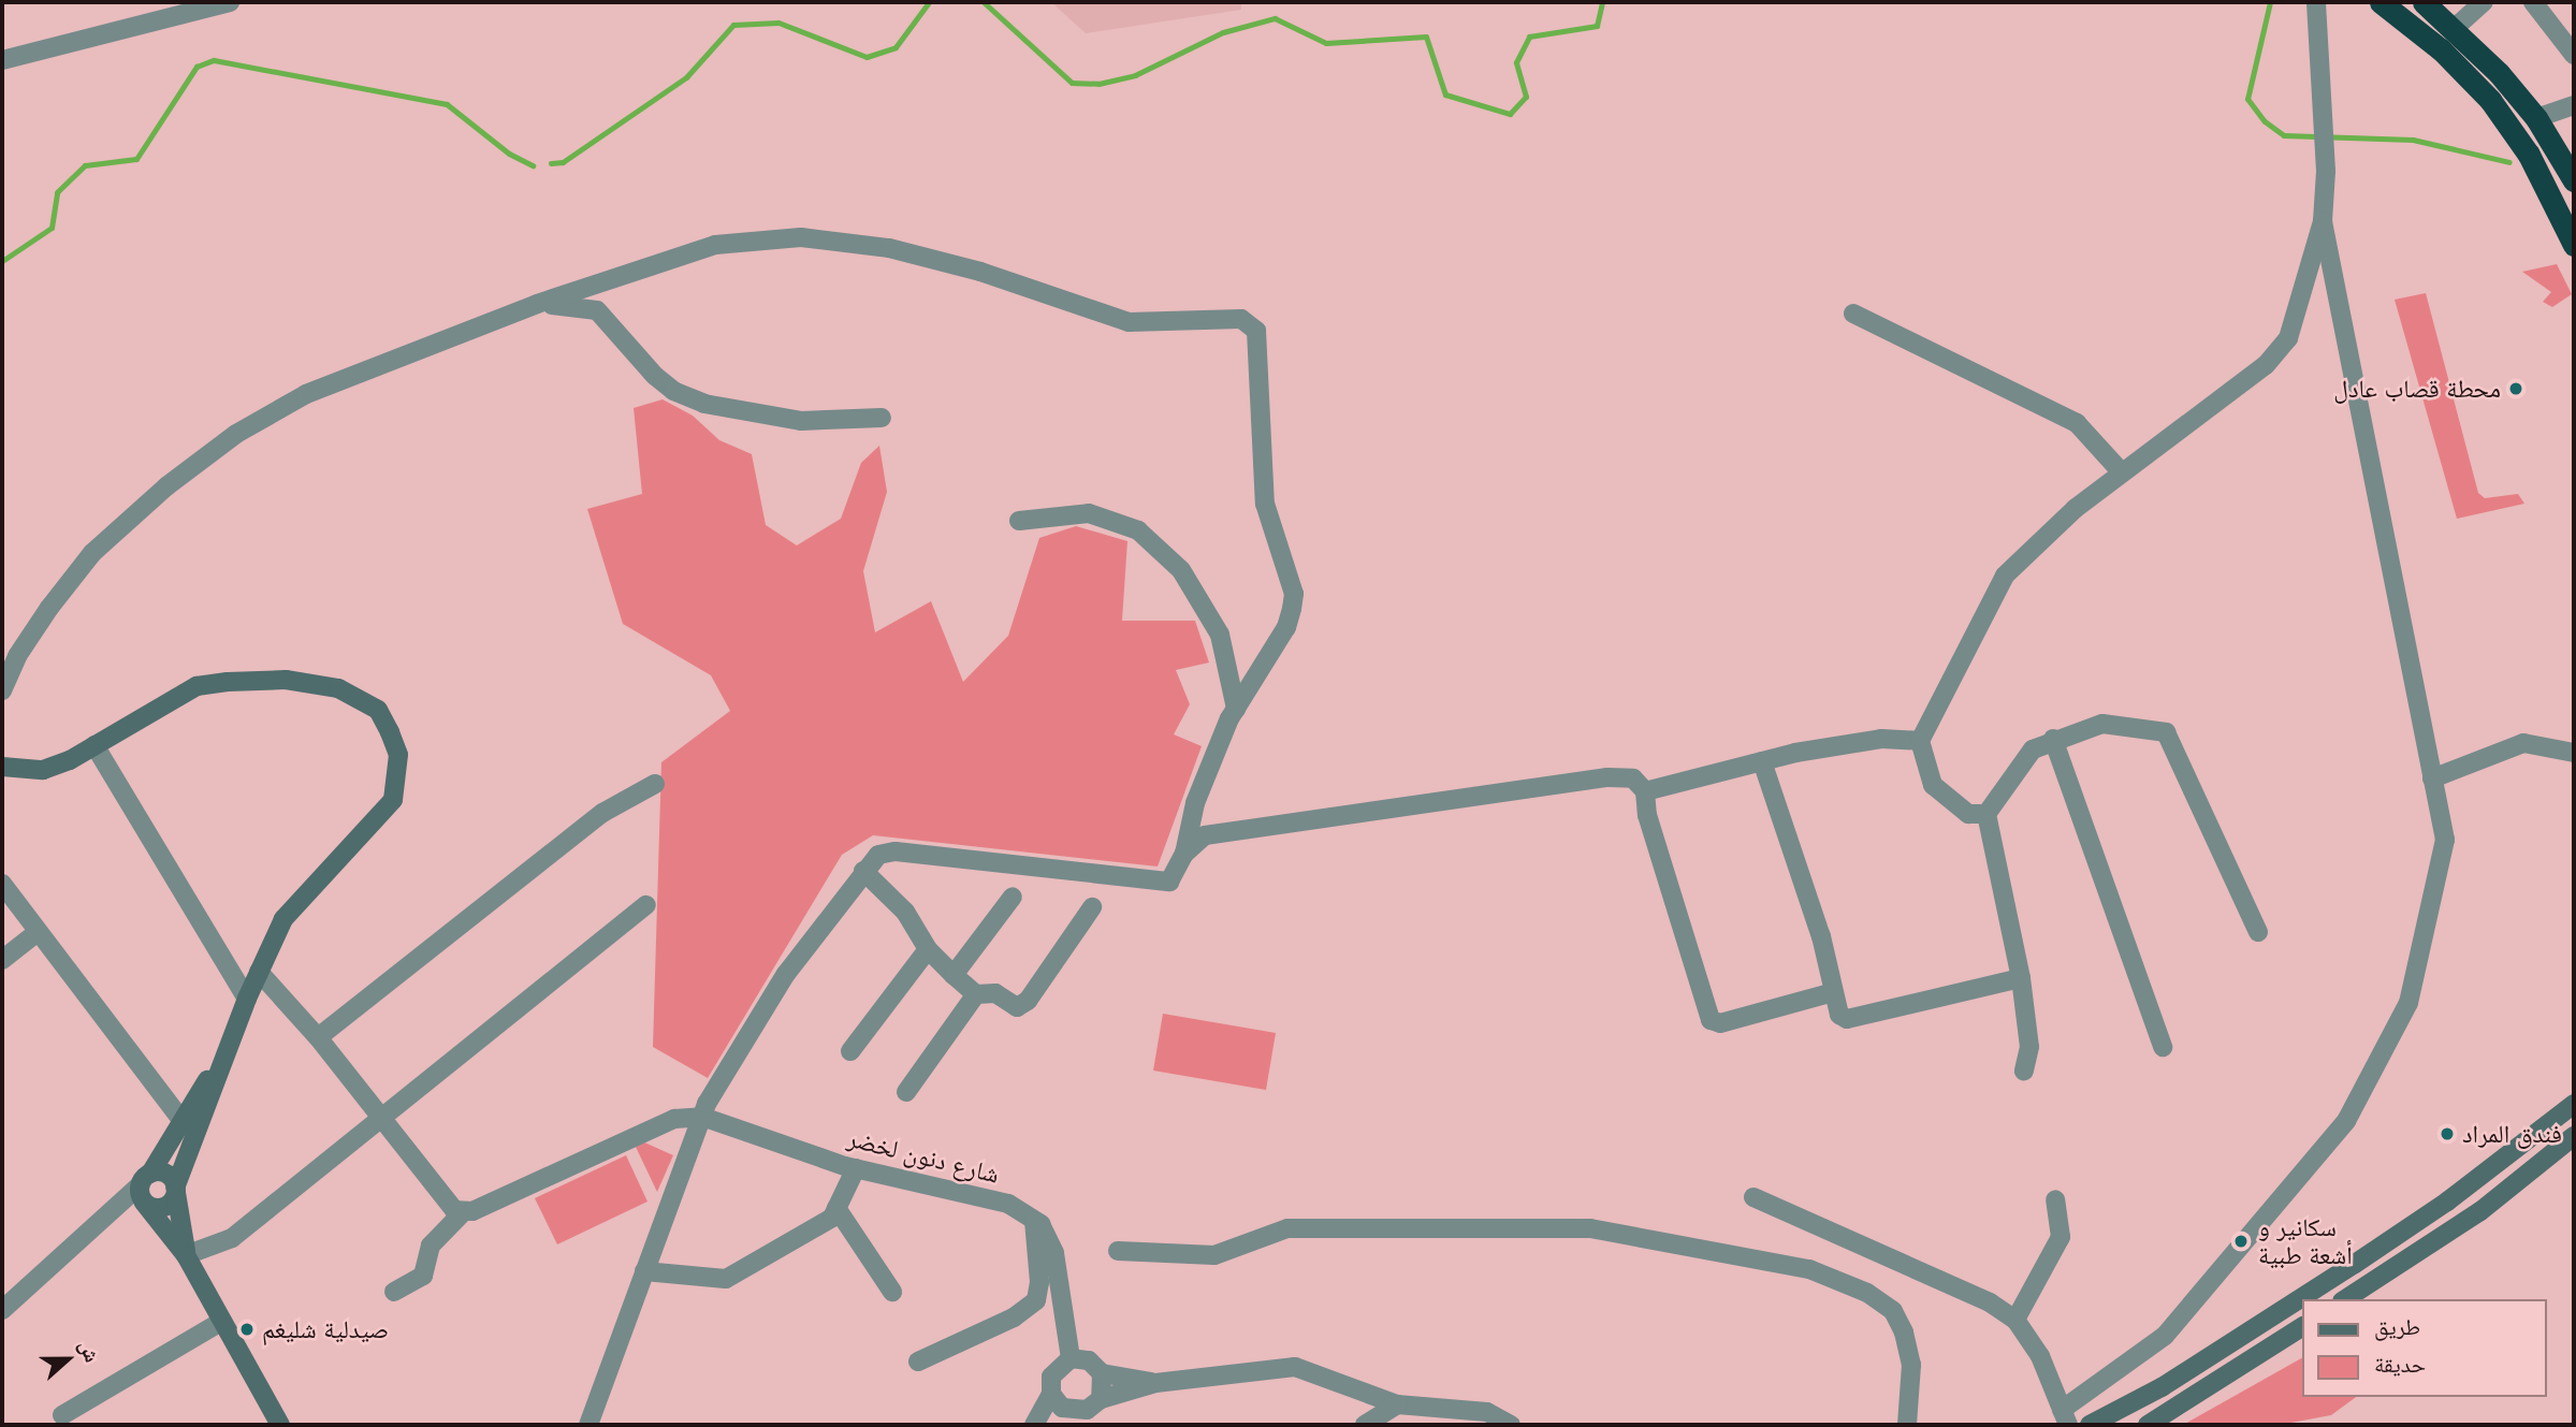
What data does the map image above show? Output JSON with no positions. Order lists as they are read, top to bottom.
{
  "streets": {
    "street": ["شارع دنون لخضر"]
  },
  "places": [
    "محطة قصاب عادل",
    "فندق المراد",
    "سكانير و أشعة طبية",
    "صيدلية شليغم"
  ],
  "legend": ["طريق", "حديقة"],
  "north": "right"
}
